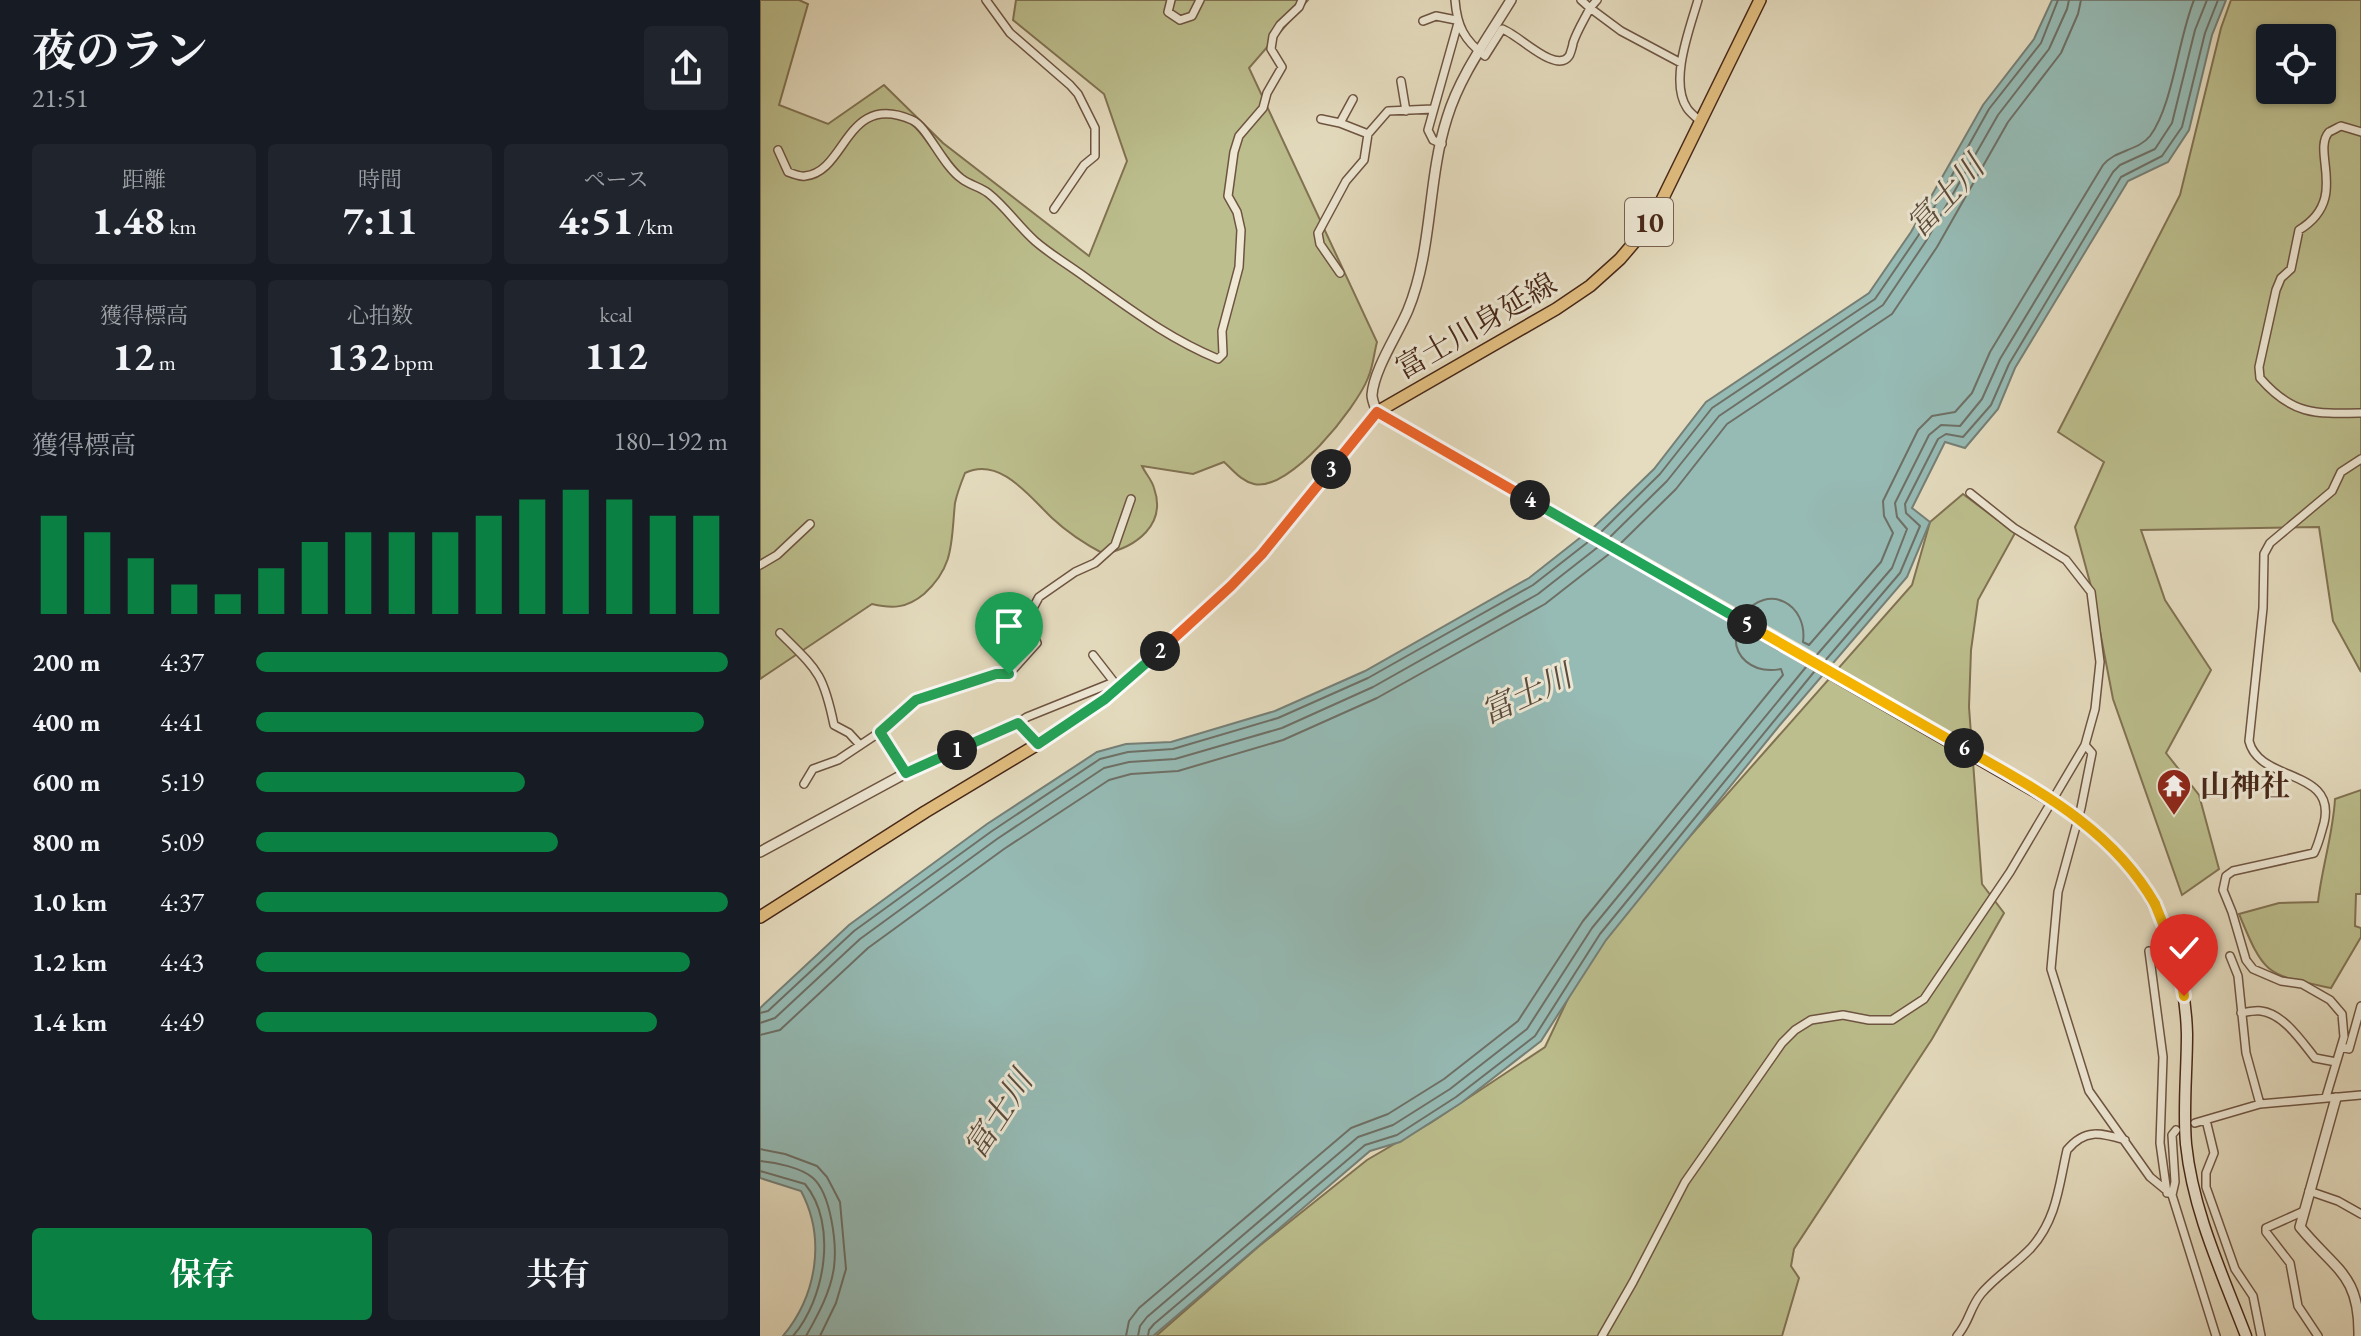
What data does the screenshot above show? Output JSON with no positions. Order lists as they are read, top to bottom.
{
  "streets": {
    "main road": ["10", "富士川身延線"]
  },
  "water": ["富士川"],
  "places": {
    "temple": ["山神社"]
  },
  "page": {
    "heading": ["夜のラン", "21:51"],
    "stats": [
      ["距離", "1.48 km"],
      ["時間", "7:11"],
      ["ペース", "4:51 /km"],
      ["獲得標高", "12 m"],
      ["心拍数", "132 bpm"],
      ["kcal", "112"]
    ],
    "chart": ["獲得標高", "180–192 m"],
    "pins": [
      "3",
      "4",
      "5",
      "2",
      "6",
      "1"
    ],
    "list": [
      {
        "name": "200 m",
        "note": "4:37"
      },
      {
        "name": "400 m",
        "note": "4:41"
      },
      {
        "name": "600 m",
        "note": "5:19"
      },
      {
        "name": "800 m",
        "note": "5:09"
      },
      {
        "name": "1.0 km",
        "note": "4:37"
      },
      {
        "name": "1.2 km",
        "note": "4:43"
      },
      {
        "name": "1.4 km",
        "note": "4:49"
      }
    ],
    "buttons": ["保存", "共有"]
  }
}
